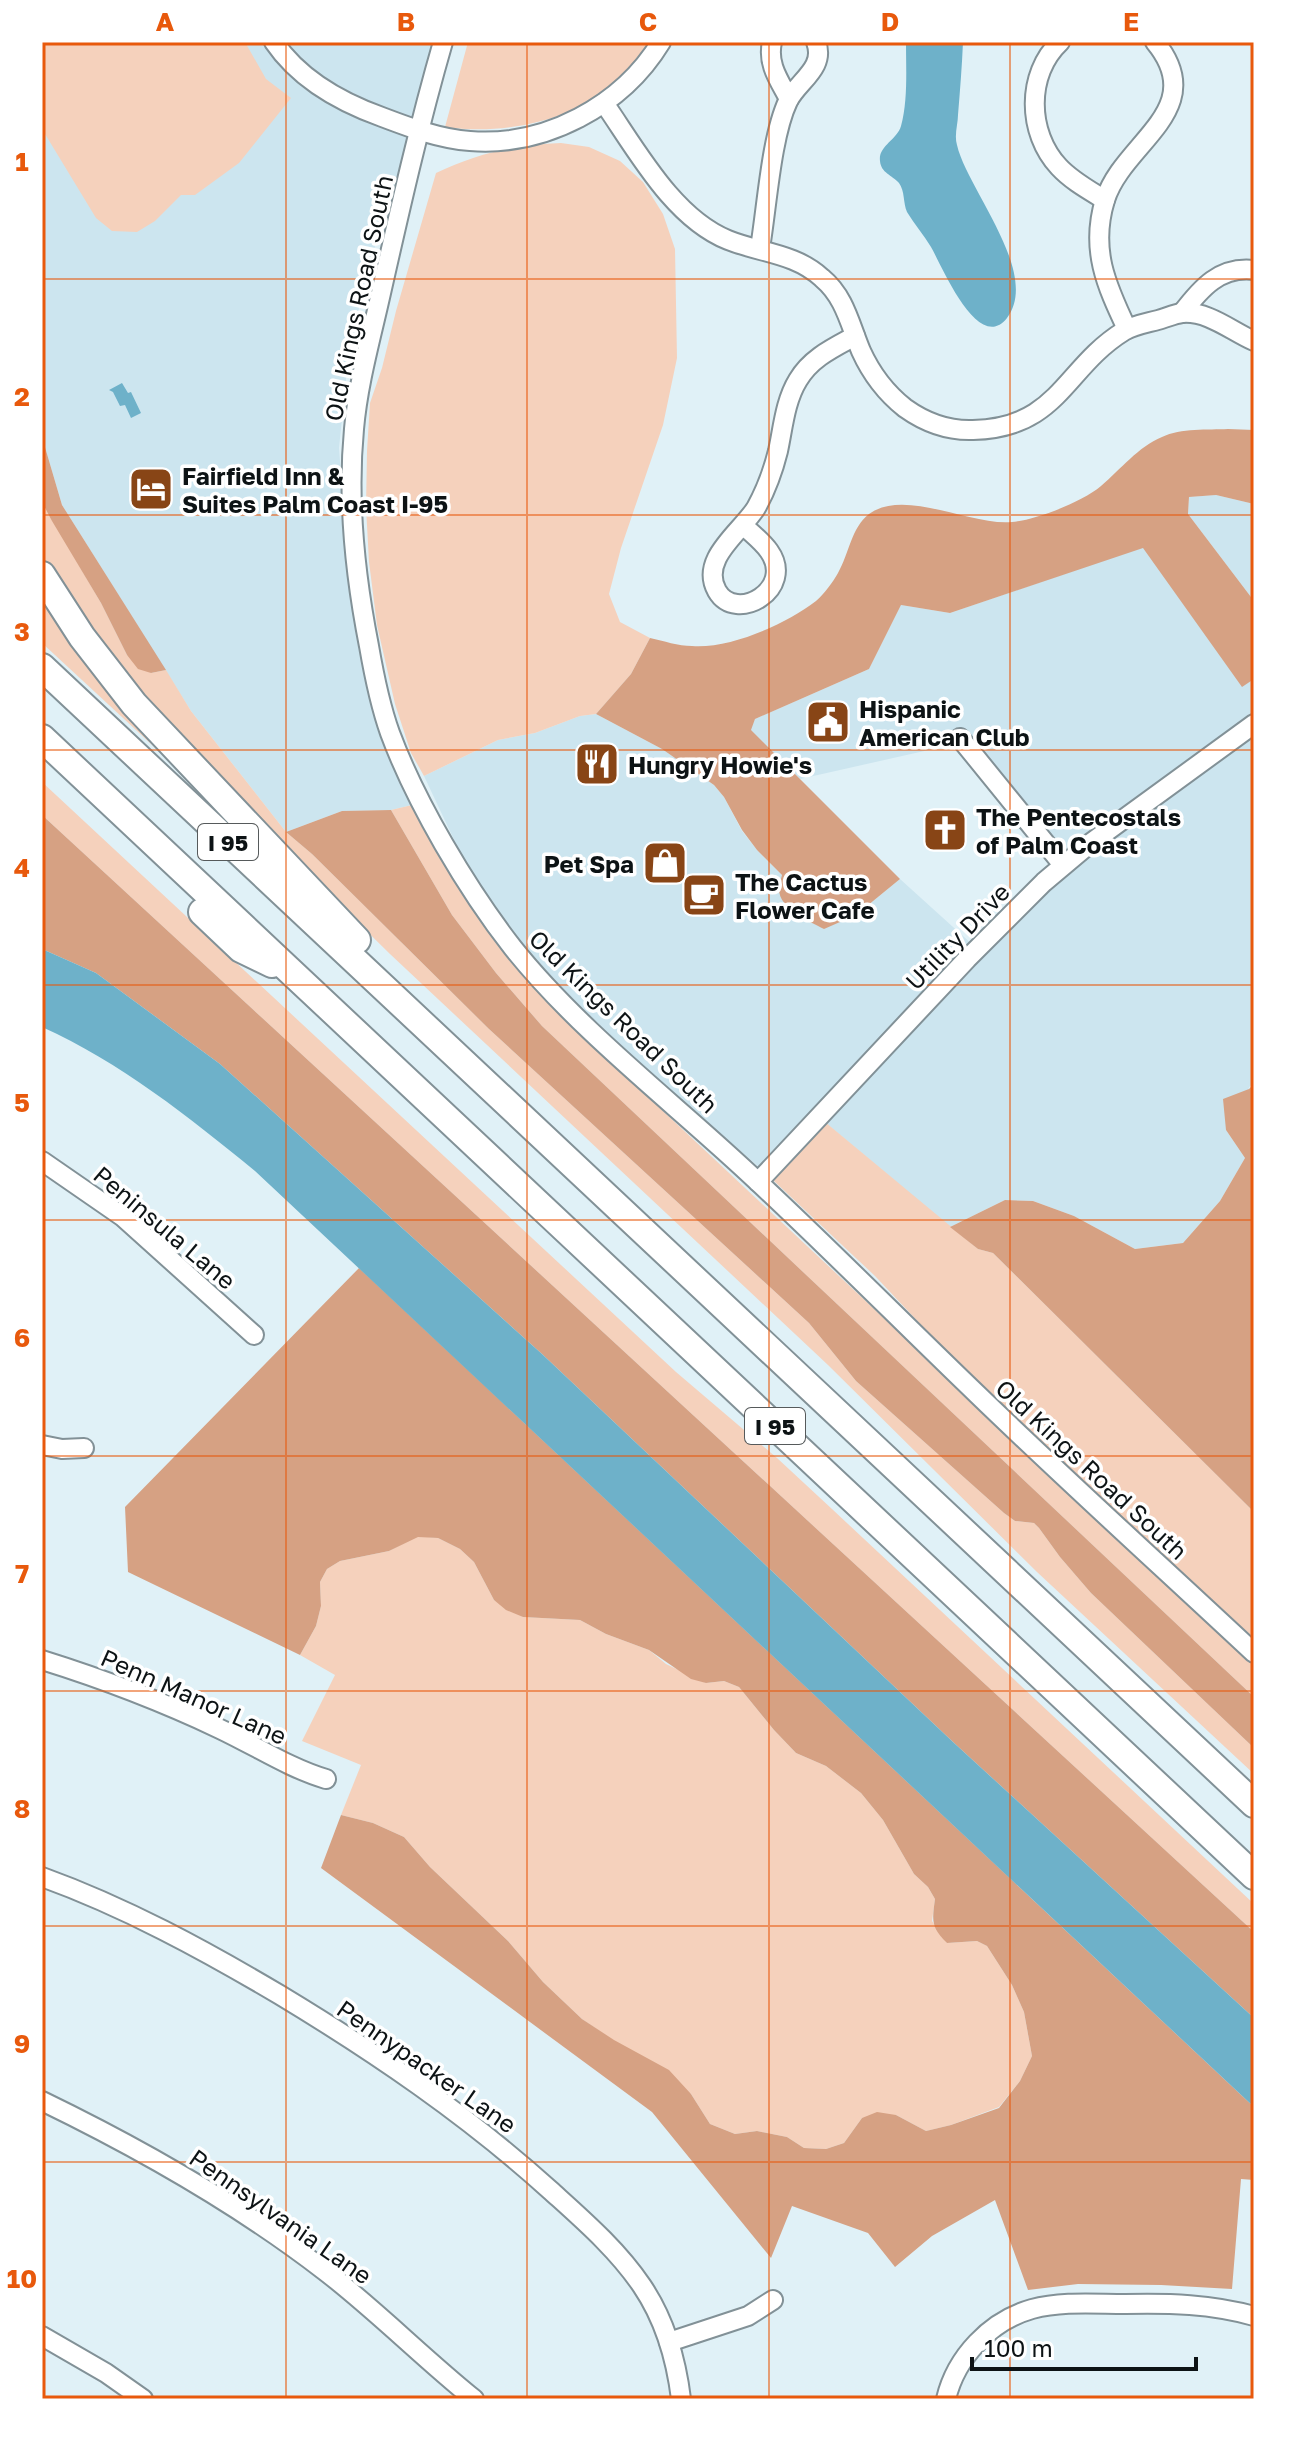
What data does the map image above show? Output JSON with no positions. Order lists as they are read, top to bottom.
{
  "streets": {
    "highway": ["I 95"],
    "street": [
      "Old Kings Road South",
      "Utility Drive",
      "Peninsula Lane",
      "Penn Manor Lane",
      "Pennypacker Lane",
      "Pennsylvania Lane"
    ]
  },
  "crossings": [
    ["Old Kings Road South", "Utility Drive"]
  ],
  "places": {
    "hotel": ["Fairfield Inn & Suites Palm Coast I-95"],
    "public building": ["Hispanic American Club"],
    "restaurant": ["Hungry Howie's"],
    "church": ["The Pentecostals of Palm Coast"],
    "shop": ["Pet Spa"],
    "cafe": ["The Cactus Flower Cafe"]
  },
  "scale_bar": "100 m",
  "grid": {
    "columns": [
      "A",
      "B",
      "C",
      "D",
      "E"
    ],
    "rows": [
      "1",
      "2",
      "3",
      "4",
      "5",
      "6",
      "7",
      "8",
      "9",
      "10"
    ]
  }
}
